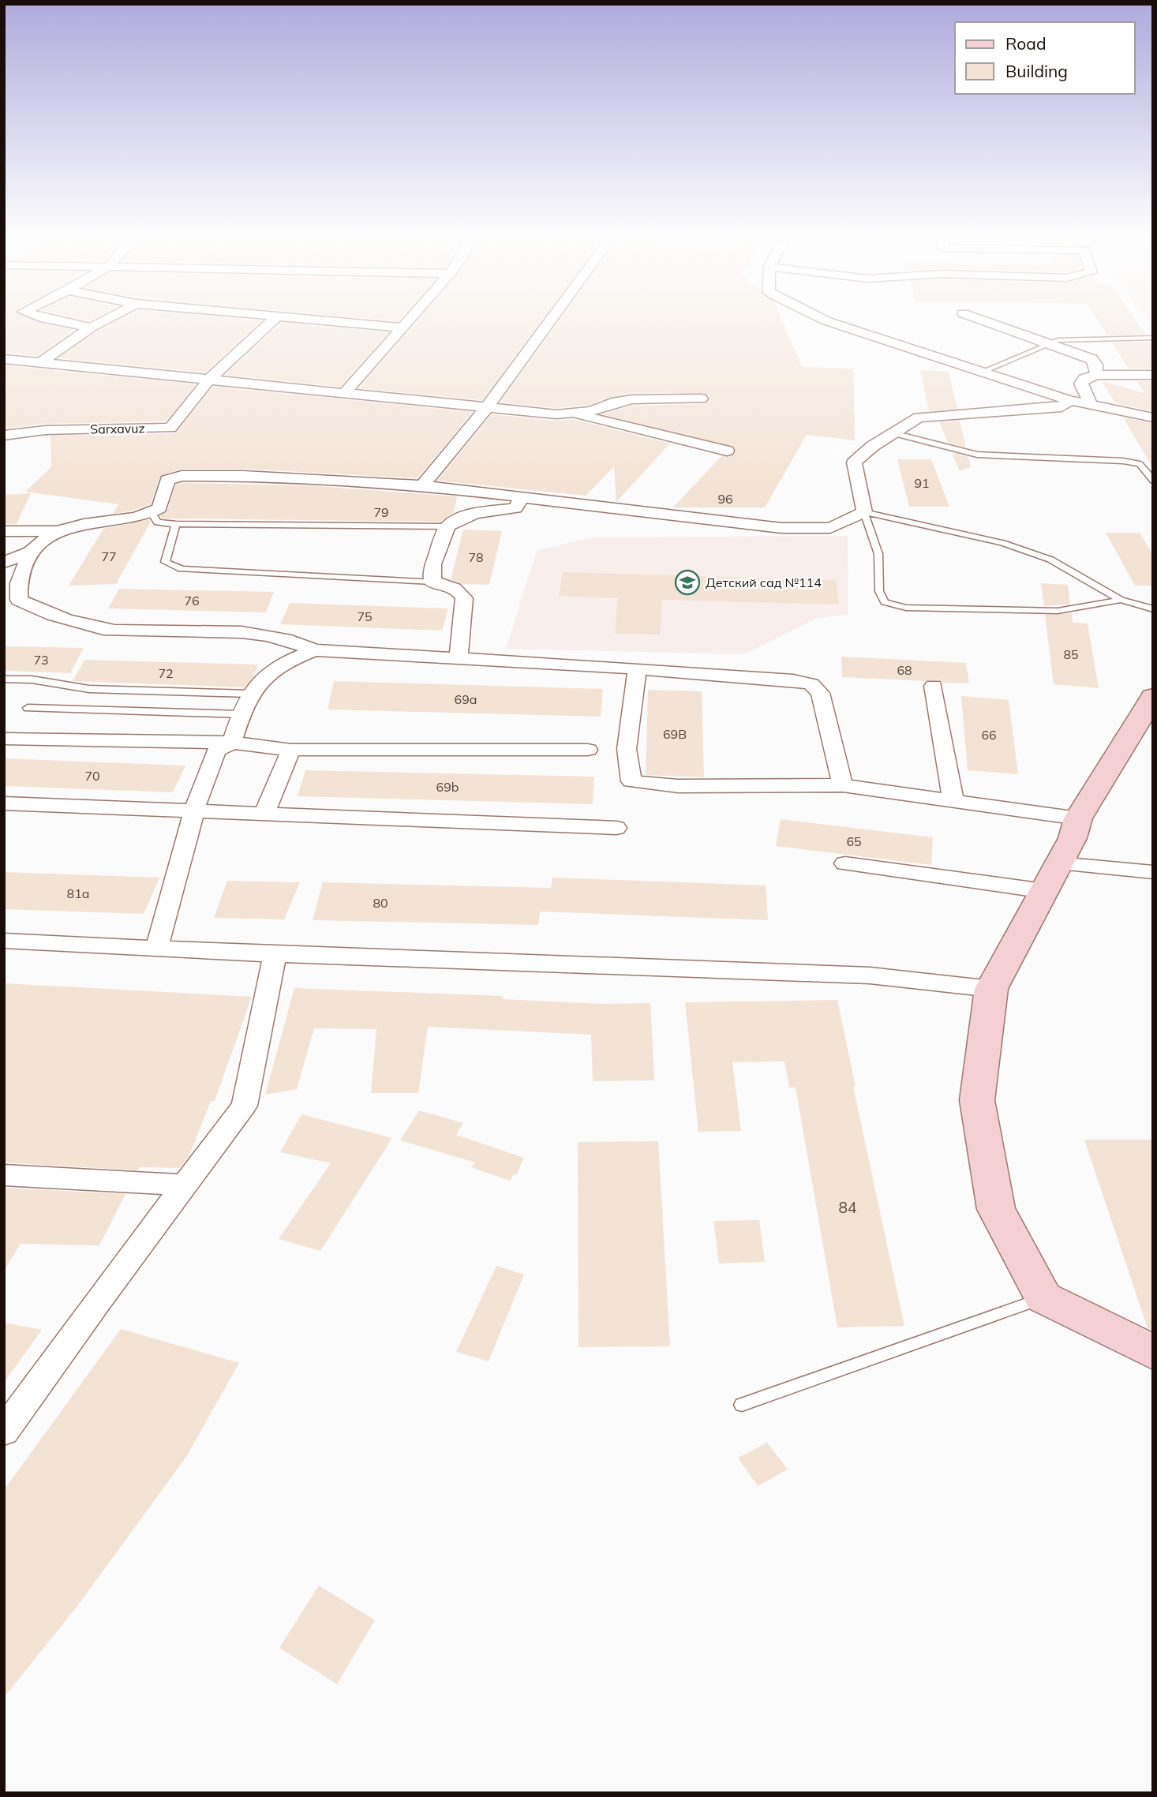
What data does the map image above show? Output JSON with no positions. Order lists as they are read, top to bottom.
{
  "streets": {
    "street": ["Sarxavuz"]
  },
  "places": {
    "school or university": ["Детский сад №114"]
  },
  "house_numbers": [
    "91",
    "96",
    "79",
    "77",
    "78",
    "76",
    "75",
    "85",
    "73",
    "68",
    "72",
    "69a",
    "69В",
    "66",
    "70",
    "69b",
    "65",
    "81a",
    "80",
    "84"
  ],
  "legend": ["Road", "Building"]
}
